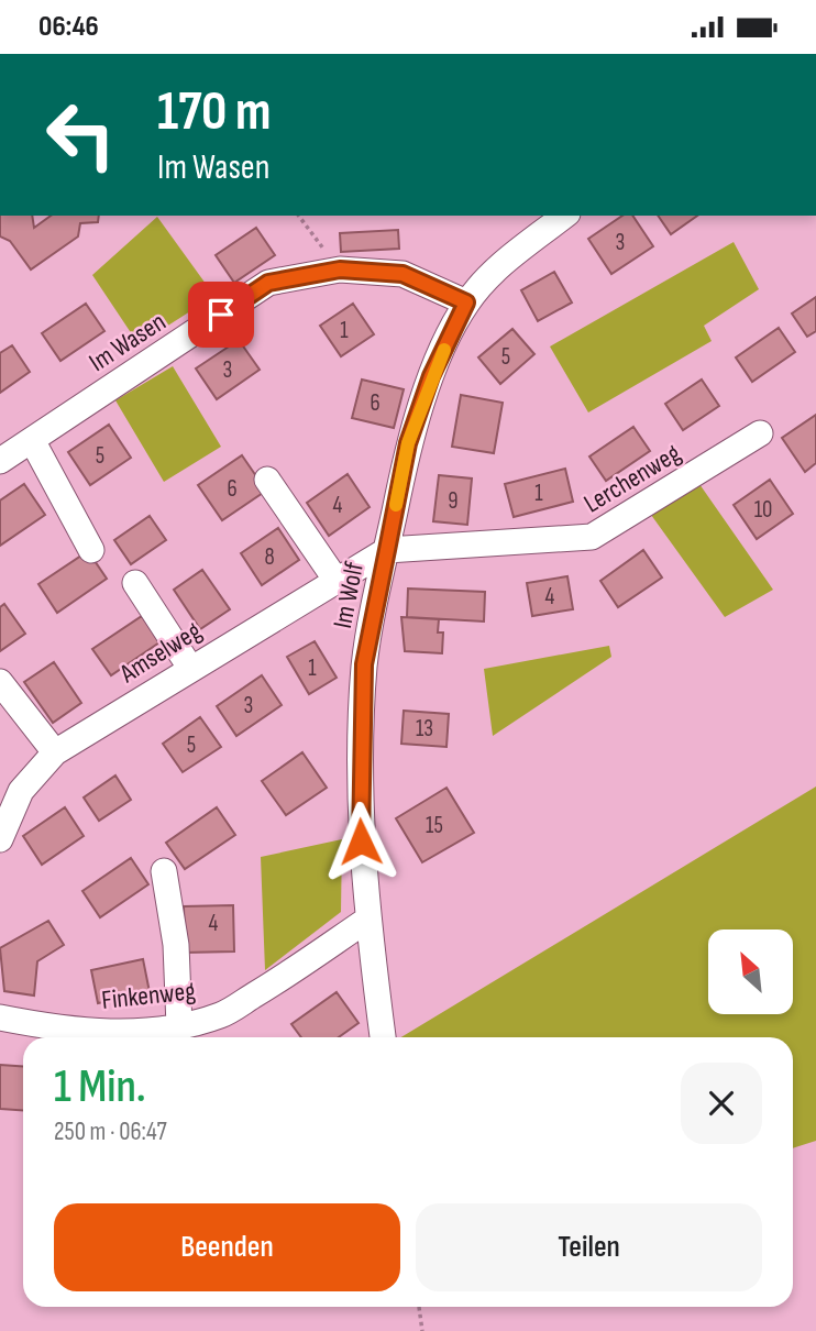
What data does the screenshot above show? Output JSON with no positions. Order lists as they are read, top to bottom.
{
  "streets": {
    "street": [
      "Im Wasen",
      "Lerchenweg",
      "Im Wolf",
      "Amselweg",
      "Finkenweg"
    ]
  },
  "crossings": [
    ["Im Wasen", "Im Wolf"],
    ["Lerchenweg", "Im Wolf"],
    ["Lerchenweg", "Amselweg"],
    ["Im Wolf", "Amselweg"],
    ["Im Wolf", "Finkenweg"]
  ],
  "house_numbers": [
    "3",
    "1",
    "5",
    "3",
    "6",
    "5",
    "6",
    "1",
    "9",
    "4",
    "10",
    "8",
    "4",
    "1",
    "3",
    "13",
    "5",
    "15",
    "4"
  ],
  "north": "top left",
  "page": {
    "status": "06:46",
    "turn": ["170 m", "Im Wasen"],
    "heading": ["1 Min.", "250 m · 06:47"],
    "buttons": ["Beenden", "Teilen"]
  }
}
